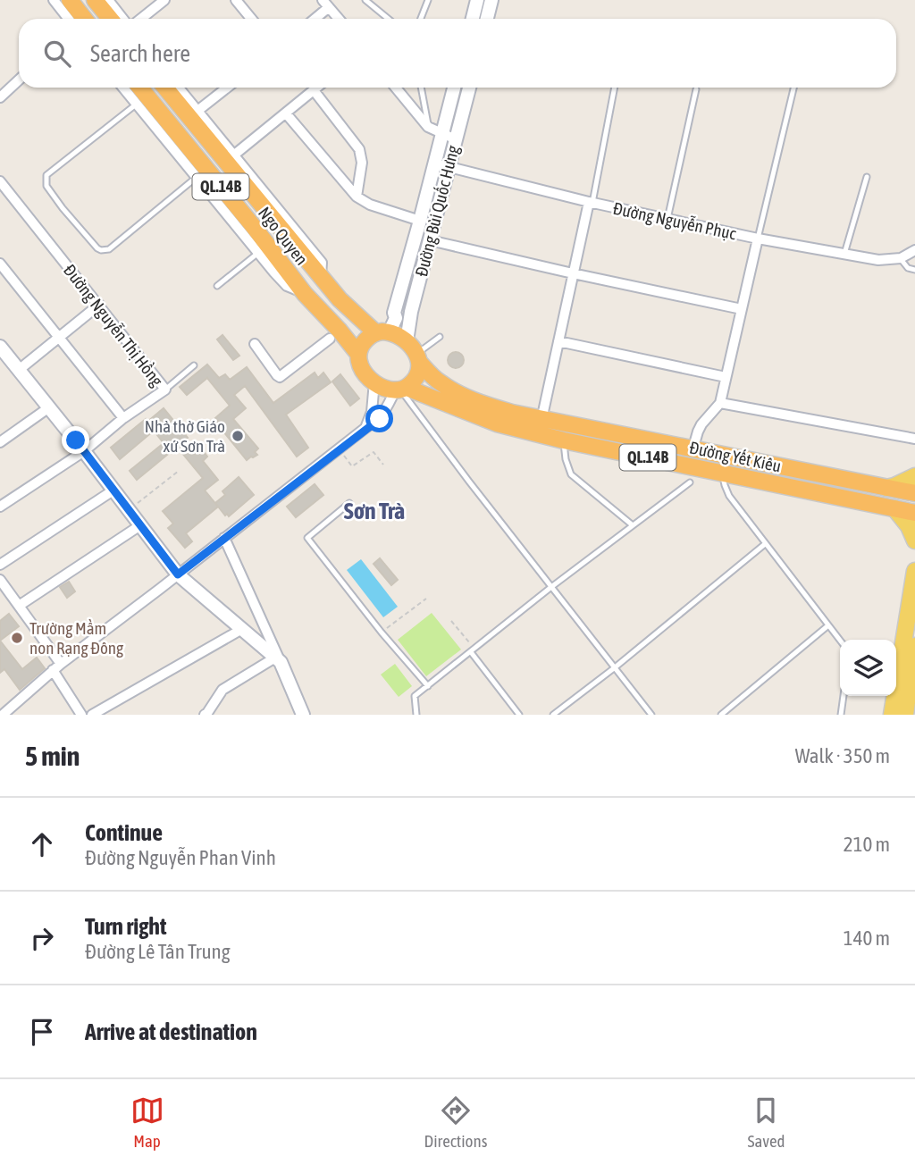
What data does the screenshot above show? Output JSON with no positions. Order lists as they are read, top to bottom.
{
  "streets": {
    "highway": ["QL.14B", "Ngo Quyen", "Đường Yết Kiêu"],
    "street": ["Đường Bùi Quốc Hưng", "Đường Nguyễn Phục", "Đường Nguyễn Thị Hồng"]
  },
  "crossings": [
    ["Đường Bùi Quốc Hưng", "Đường Nguyễn Phục"],
    ["Đường Bùi Quốc Hưng", "Ngo Quyen"],
    ["Đường Bùi Quốc Hưng", "Đường Yết Kiêu"],
    ["Ngo Quyen", "Đường Yết Kiêu"]
  ],
  "districts": ["Sơn Trà"],
  "places": ["Nhà thờ Giáo xứ Sơn Trà", "Trường Mầm non Rạng Đông"],
  "page": {
    "search": "Search here",
    "heading": ["5 min", "Walk · 350 m"],
    "list": [
      ["Continue", "Đường Nguyễn Phan Vinh", "210 m"],
      ["Turn right", "Đường Lê Tân Trung", "140 m"],
      "Arrive at destination"
    ],
    "nav": ["Map", "Directions", "Saved"]
  }
}
